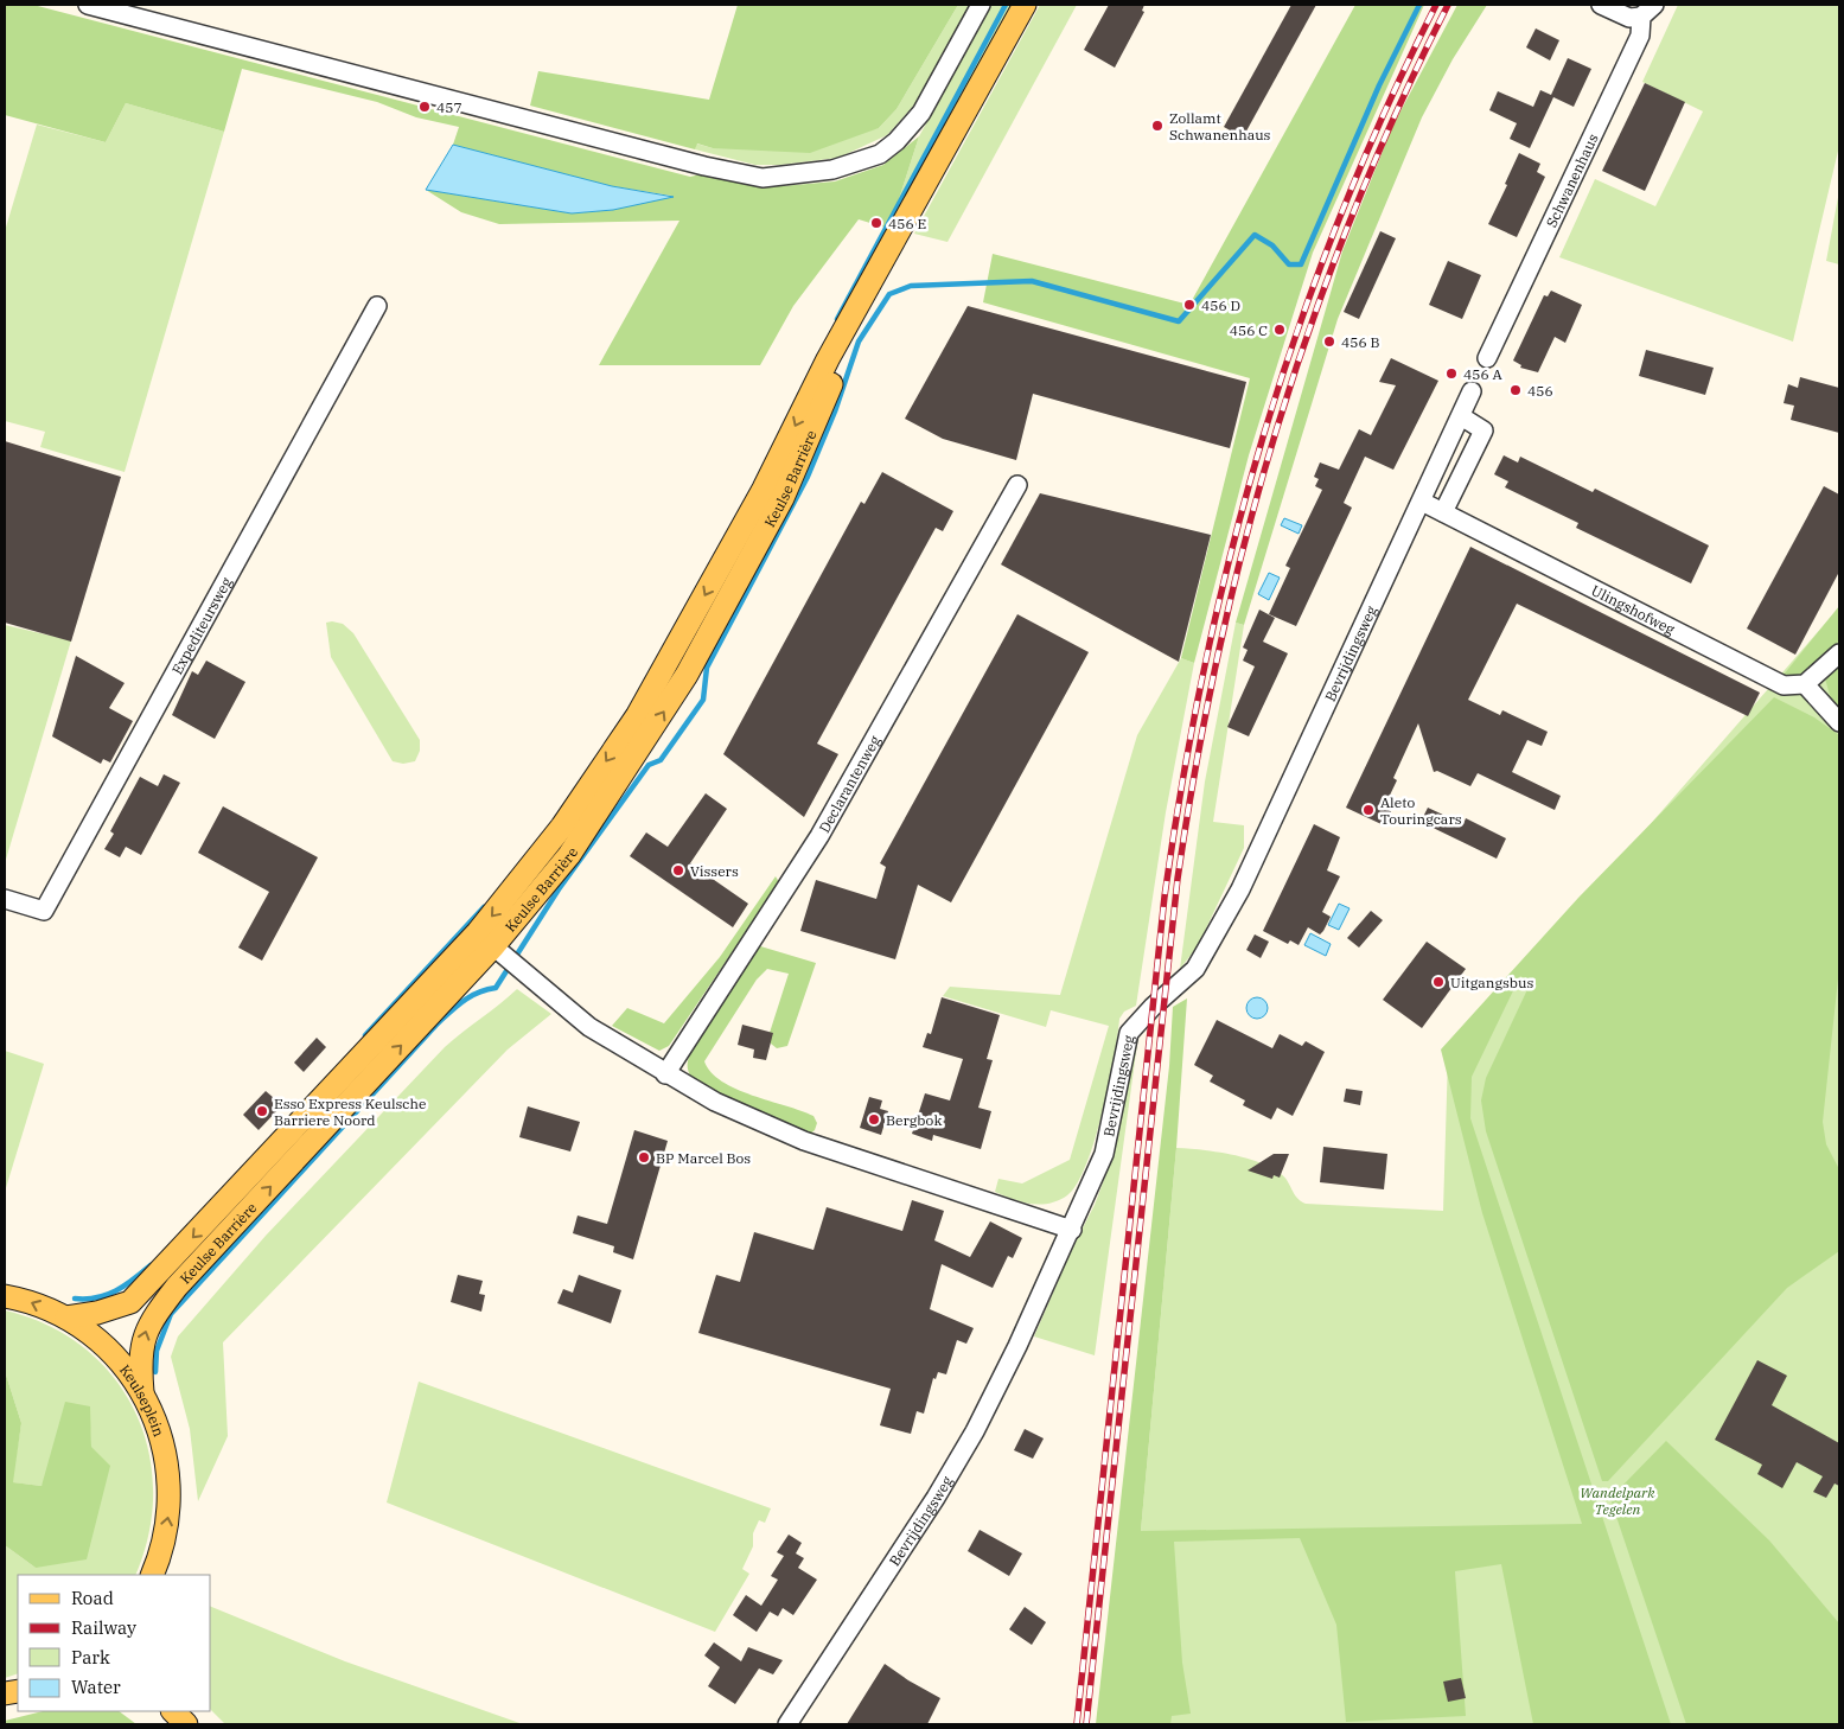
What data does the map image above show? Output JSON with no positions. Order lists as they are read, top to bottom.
{
  "streets": {
    "main road": ["Keulse Barrière", "Keulseplein"],
    "street": [
      "Schwanenhaus",
      "Ulingshofweg",
      "Expediteursweg",
      "Bevrijdingsweg",
      "Declarantenweg"
    ]
  },
  "crossings": [
    ["Keulse Barrière", "Keulseplein"],
    ["Ulingshofweg", "Bevrijdingsweg"]
  ],
  "one_way": ["Keulseplein"],
  "parks": ["Wandelpark Tegelen"],
  "places": [
    "457",
    "Zollamt Schwanenhaus",
    "456 E",
    "456 D",
    "456 C",
    "456 B",
    "456 A",
    "456",
    "Aleto Touringcars",
    "Vissers",
    "Uitgangsbus",
    "Esso Express Keulsche Barriere Noord",
    "Bergbok",
    "BP Marcel Bos"
  ],
  "legend": [
    "Road",
    "Railway",
    "Park",
    "Water"
  ]
}
